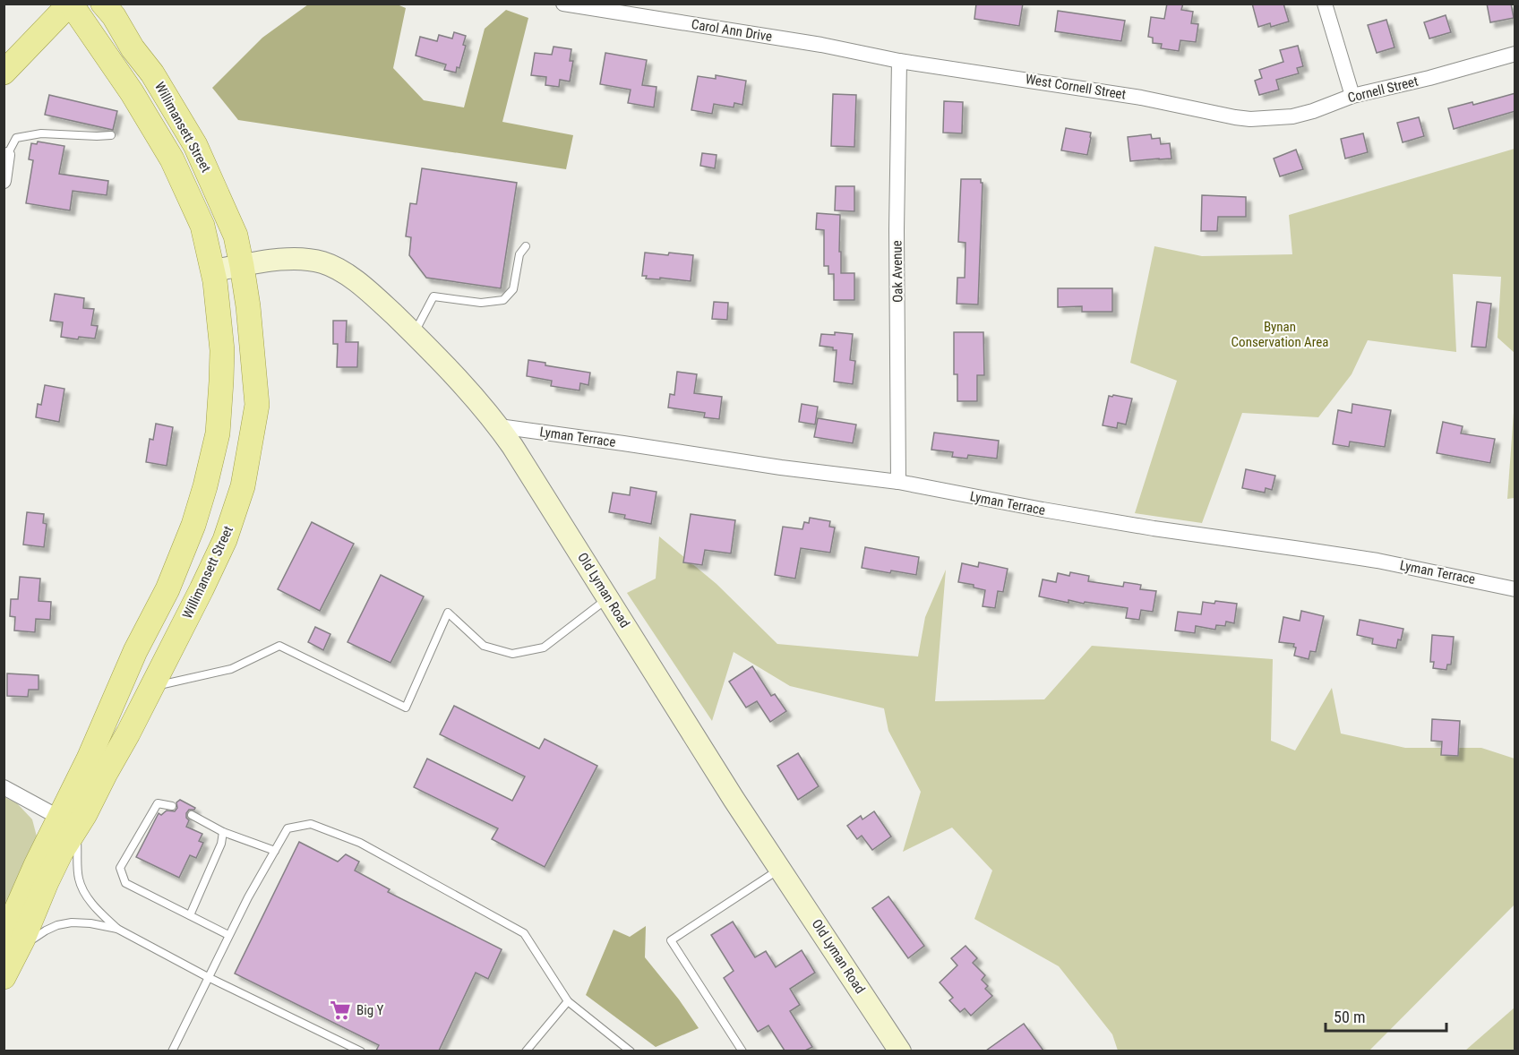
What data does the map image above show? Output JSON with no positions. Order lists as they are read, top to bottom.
{
  "streets": {
    "main road": ["Willimansett Street", "Old Lyman Road"],
    "street": [
      "Carol Ann Drive",
      "West Cornell Street",
      "Cornell Street",
      "Oak Avenue",
      "Lyman Terrace"
    ]
  },
  "crossings": [
    ["Carol Ann Drive", "West Cornell Street"],
    ["Carol Ann Drive", "Oak Avenue"],
    ["West Cornell Street", "Cornell Street"],
    ["West Cornell Street", "Oak Avenue"],
    ["Willimansett Street", "Old Lyman Road"],
    ["Oak Avenue", "Lyman Terrace"],
    ["Lyman Terrace", "Old Lyman Road"]
  ],
  "parks": ["Bynan Conservation Area"],
  "places": {
    "supermarket": ["Big Y"]
  },
  "scale_bar": "50 m"
}
